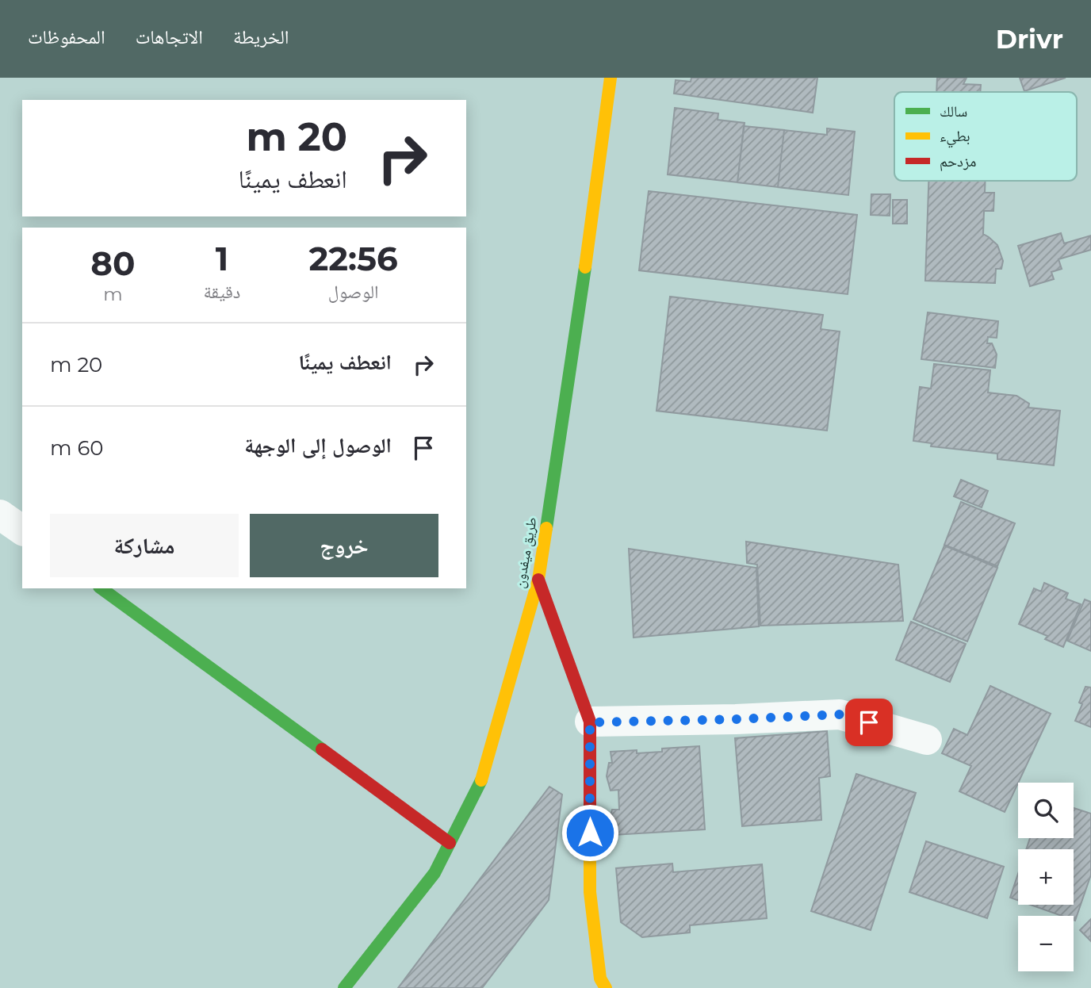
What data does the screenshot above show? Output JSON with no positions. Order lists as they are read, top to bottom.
{
  "streets": {
    "main road": ["طريق ميفدون"]
  },
  "legend": ["سالك", "بطيء", "مزدحم"],
  "page": {
    "header": "Drivr",
    "nav": ["الخريطة", "الاتجاهات", "المحفوظات"],
    "turn": ["20 m", "انعطف يمينًا"],
    "eta": [
      "22:56",
      "الوصول",
      "1",
      "دقيقة",
      "80",
      "m"
    ],
    "list": [
      {
        "name": "انعطف يمينًا",
        "value": "20 m"
      },
      {
        "name": "الوصول إلى الوجهة",
        "value": "60 m"
      }
    ],
    "buttons": ["خروج", "مشاركة"],
    "map_buttons": ["+", "−"]
  }
}
